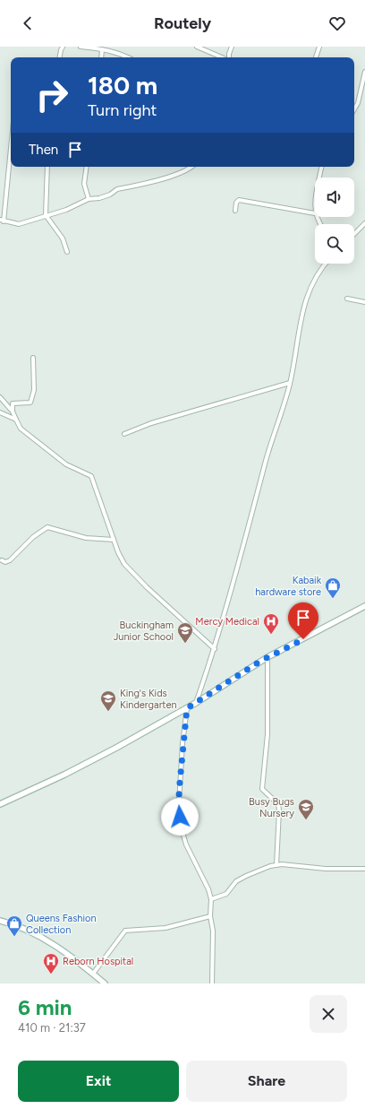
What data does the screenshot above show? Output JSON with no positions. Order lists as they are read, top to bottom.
{
  "places": {
    "shop": ["Kabaik hardware store", "Queens Fashion Collection"],
    "hospital": ["Mercy Medical", "Reborn Hospital"],
    "school or university": ["Buckingham Junior School", "King's Kids Kindergarten", "Busy Bugs Nursery"]
  },
  "page": {
    "header": "Routely",
    "turn": ["180 m", "Turn right"],
    "then": "Then",
    "heading": ["6 min", "410 m · 21:37"],
    "buttons": ["Exit", "Share"]
  }
}
